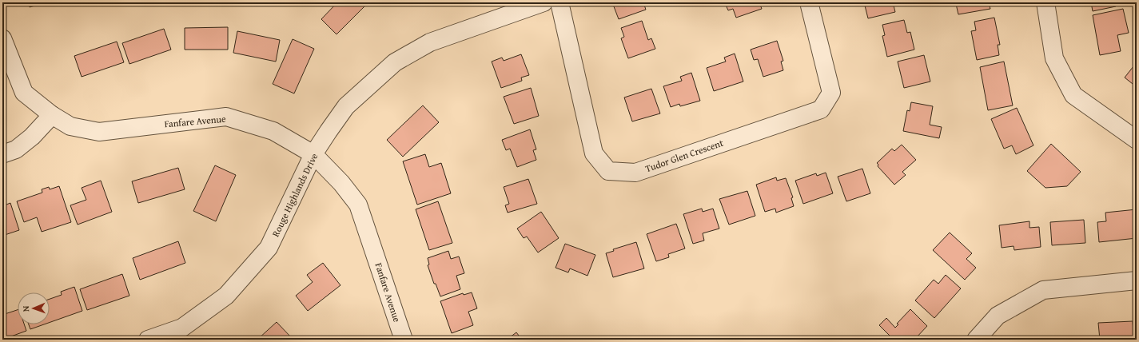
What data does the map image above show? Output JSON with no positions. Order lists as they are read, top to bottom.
{
  "streets": {
    "street": ["Fanfare Avenue", "Tudor Glen Crescent", "Rouge Highlands Drive"]
  },
  "crossings": [
    ["Fanfare Avenue", "Rouge Highlands Drive"]
  ],
  "north": "left"
}
